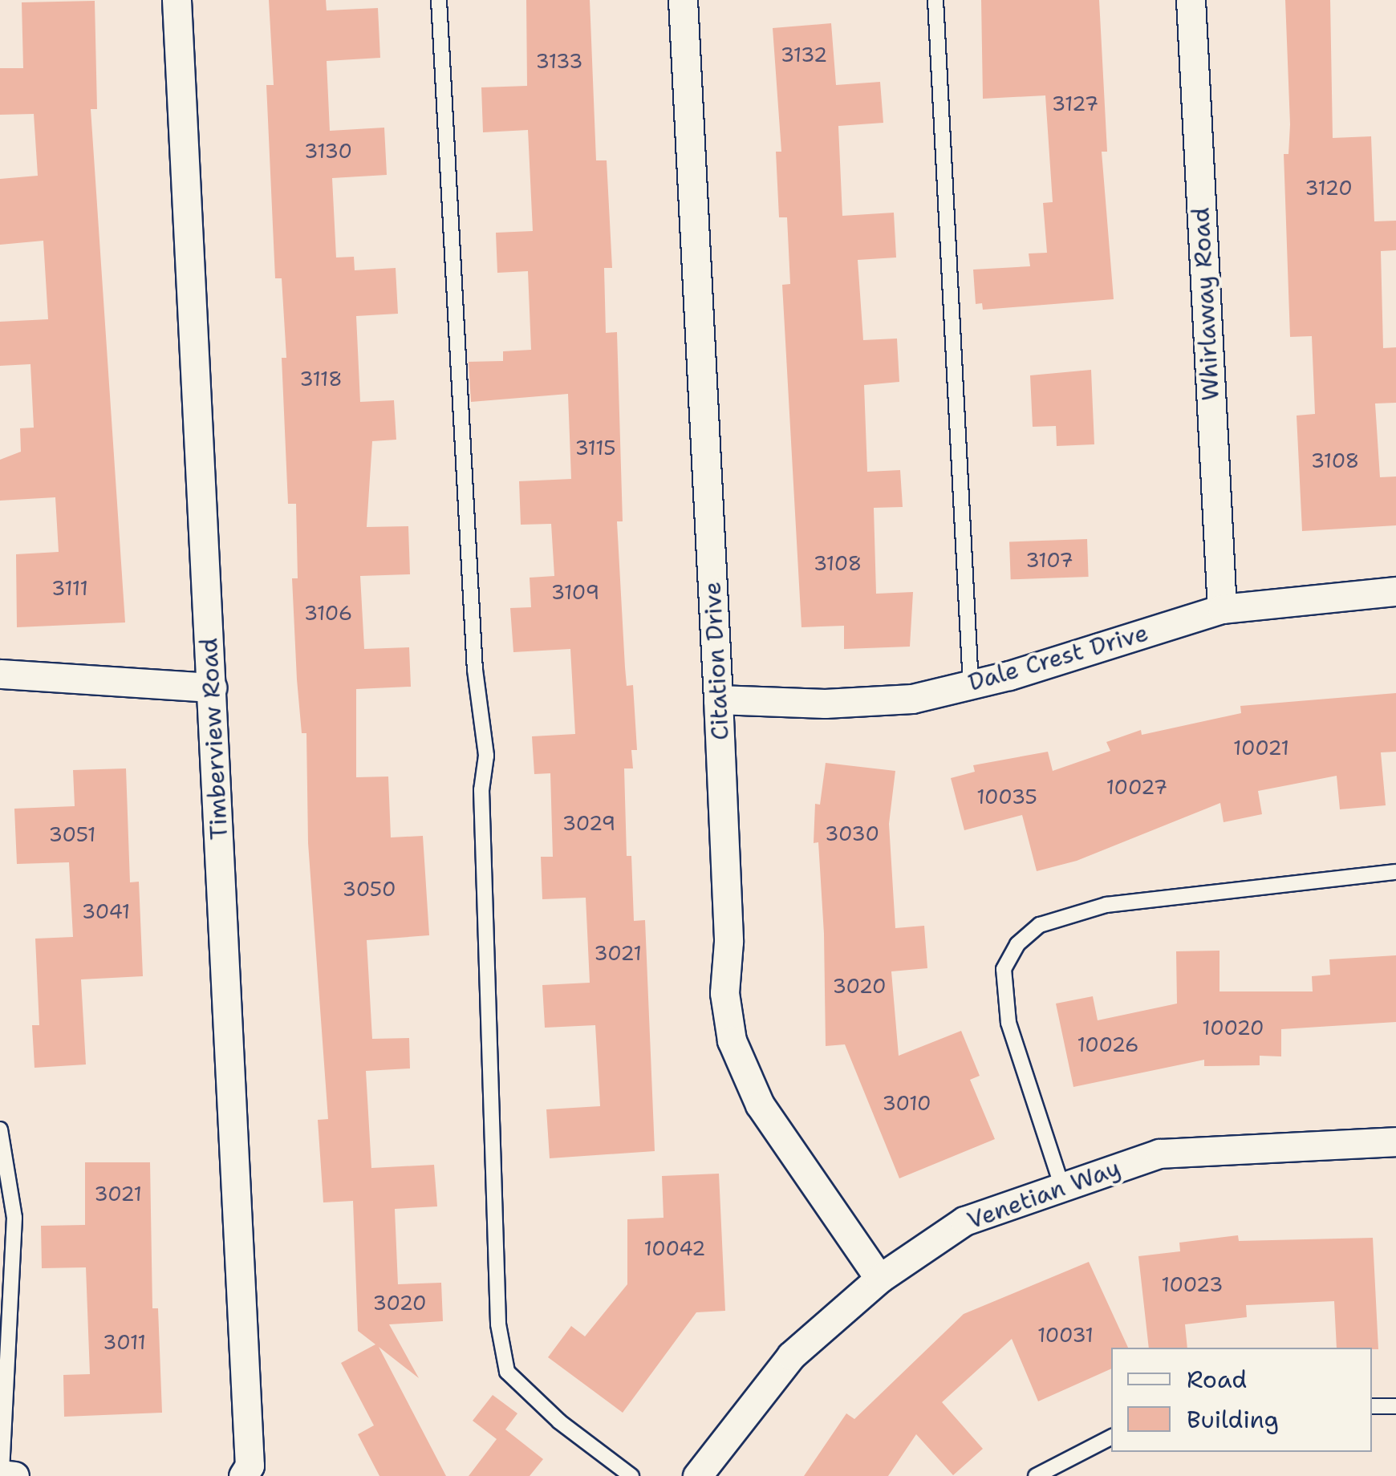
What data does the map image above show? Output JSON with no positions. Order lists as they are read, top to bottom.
{
  "streets": {
    "street": [
      "Whirlaway Road",
      "Dale Crest Drive",
      "Citation Drive",
      "Timberview Road",
      "Venetian Way"
    ]
  },
  "crossings": [
    ["Whirlaway Road", "Dale Crest Drive"],
    ["Dale Crest Drive", "Citation Drive"],
    ["Citation Drive", "Venetian Way"]
  ],
  "house_numbers": [
    "3132",
    "3133",
    "3127",
    "3130",
    "3120",
    "3118",
    "3115",
    "3108",
    "3107",
    "3108",
    "3111",
    "3109",
    "3106",
    "10021",
    "10027",
    "10035",
    "3029",
    "3030",
    "3051",
    "3050",
    "3041",
    "3021",
    "3020",
    "10020",
    "10026",
    "3010",
    "3021",
    "10042",
    "10023",
    "3020",
    "10031",
    "3011"
  ],
  "legend": ["Road", "Building"]
}
